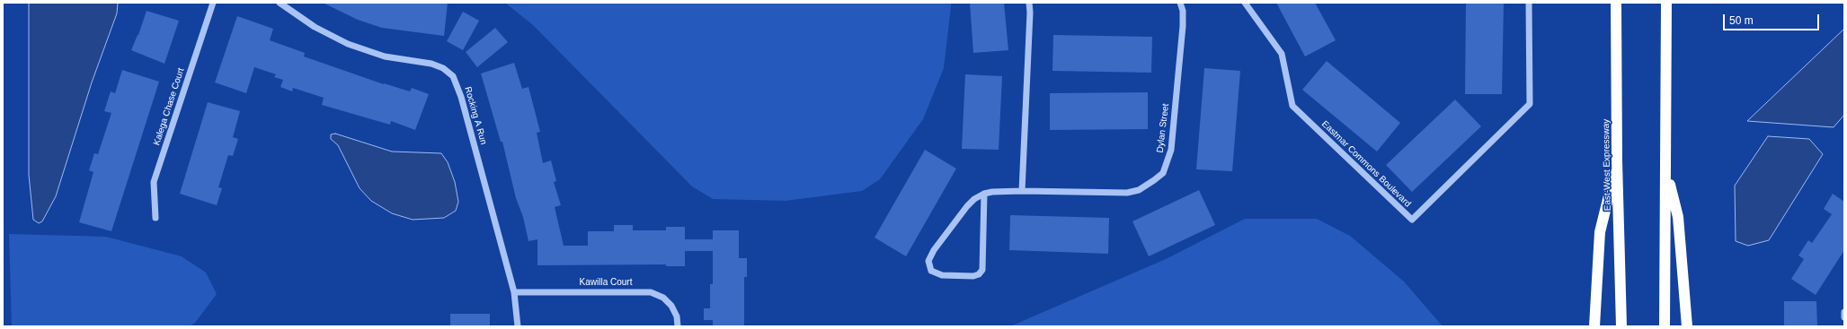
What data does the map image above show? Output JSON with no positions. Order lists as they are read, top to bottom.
{
  "streets": {
    "highway": ["East-West Expressway"],
    "street": [
      "Kalega Chase Court",
      "Rocking A Run",
      "Dylan Street",
      "Eastmar Commons Boulevard",
      "Kawilla Court"
    ]
  },
  "crossings": [
    ["Rocking A Run", "Kawilla Court"]
  ],
  "scale_bar": "50 m"
}
